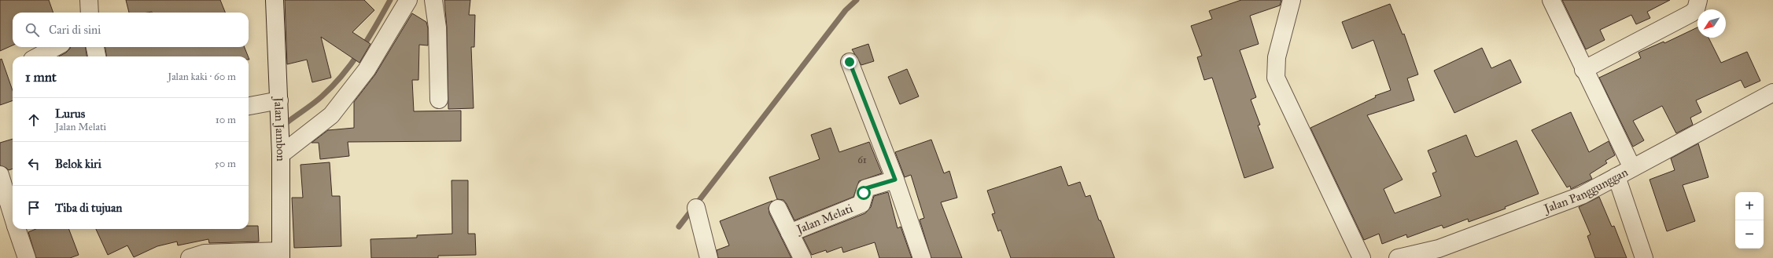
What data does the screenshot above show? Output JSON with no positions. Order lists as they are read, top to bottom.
{
  "streets": {
    "street": ["Jalan Jambon", "Jalan Panggunggan", "Jalan Melati"]
  },
  "house_numbers": ["61"],
  "north": "bottom left",
  "page": {
    "search": "Cari di sini",
    "heading": ["1 mnt", "Jalan kaki · 60 m"],
    "list": [
      ["Lurus", "Jalan Melati", "10 m"],
      ["Belok kiri", "50 m"],
      "Tiba di tujuan"
    ],
    "map_buttons": ["+", "−"]
  }
}
